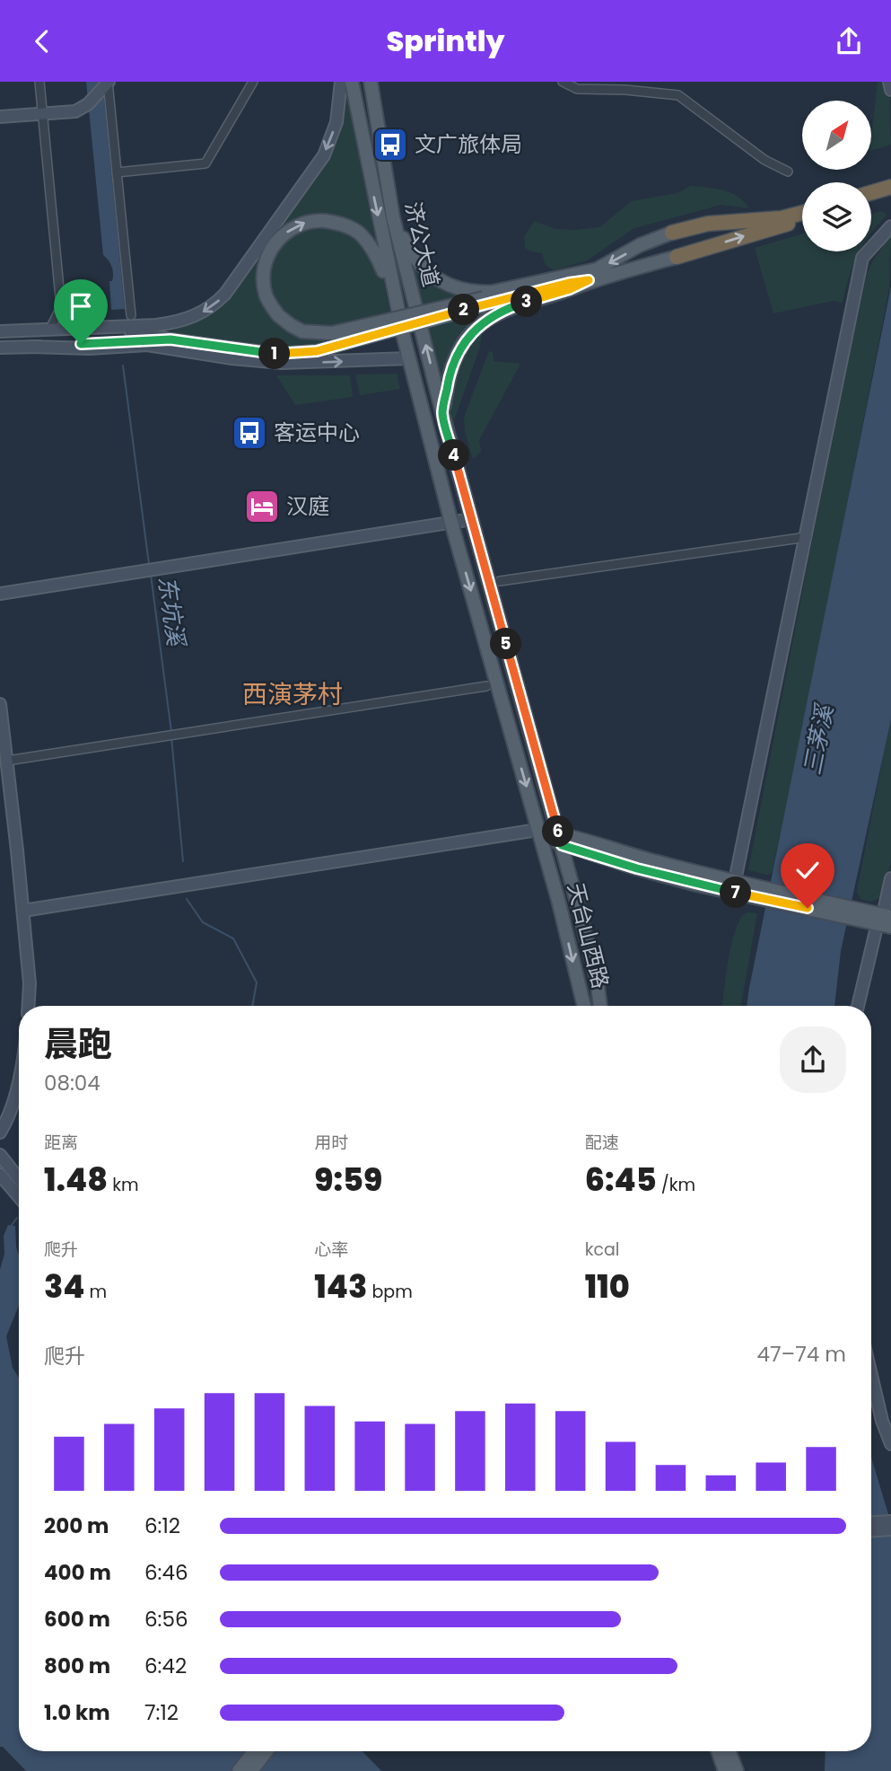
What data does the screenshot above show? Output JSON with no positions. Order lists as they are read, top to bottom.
{
  "streets": {
    "main road": ["济公大道", "天台山西路"]
  },
  "crossings": [
    ["济公大道", "天台山西路"]
  ],
  "districts": ["西演茅村"],
  "water": ["东坑溪", "三茅溪"],
  "places": {
    "bus stop": ["文广旅体局", "客运中心"],
    "hotel": ["汉庭"]
  },
  "north": "top right",
  "page": {
    "header": "Sprintly",
    "pins": [
      "3",
      "2",
      "1",
      "4",
      "5",
      "6",
      "7"
    ],
    "heading": ["晨跑", "08:04"],
    "stats": [
      ["距离", "1.48 km"],
      ["用时", "9:59"],
      ["配速", "6:45 /km"],
      ["爬升", "34 m"],
      ["心率", "143 bpm"],
      ["kcal", "110"]
    ],
    "chart": ["爬升", "47–74 m"],
    "list": [
      {
        "name": "200 m",
        "note": "6:12"
      },
      {
        "name": "400 m",
        "note": "6:46"
      },
      {
        "name": "600 m",
        "note": "6:56"
      },
      {
        "name": "800 m",
        "note": "6:42"
      },
      {
        "name": "1.0 km",
        "note": "7:12"
      }
    ]
  }
}
